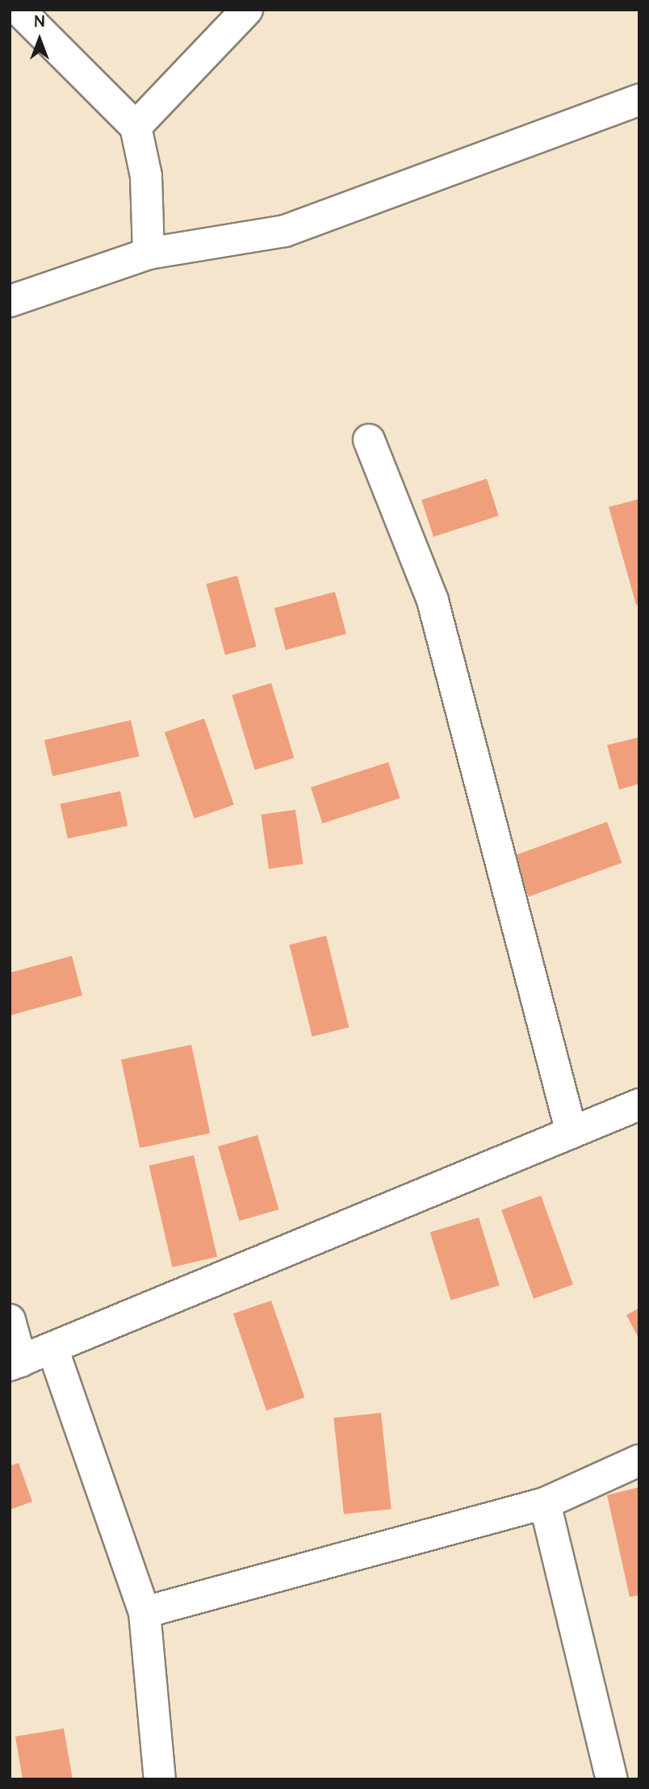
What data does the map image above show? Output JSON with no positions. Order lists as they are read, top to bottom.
{
  "north": "top"
}
